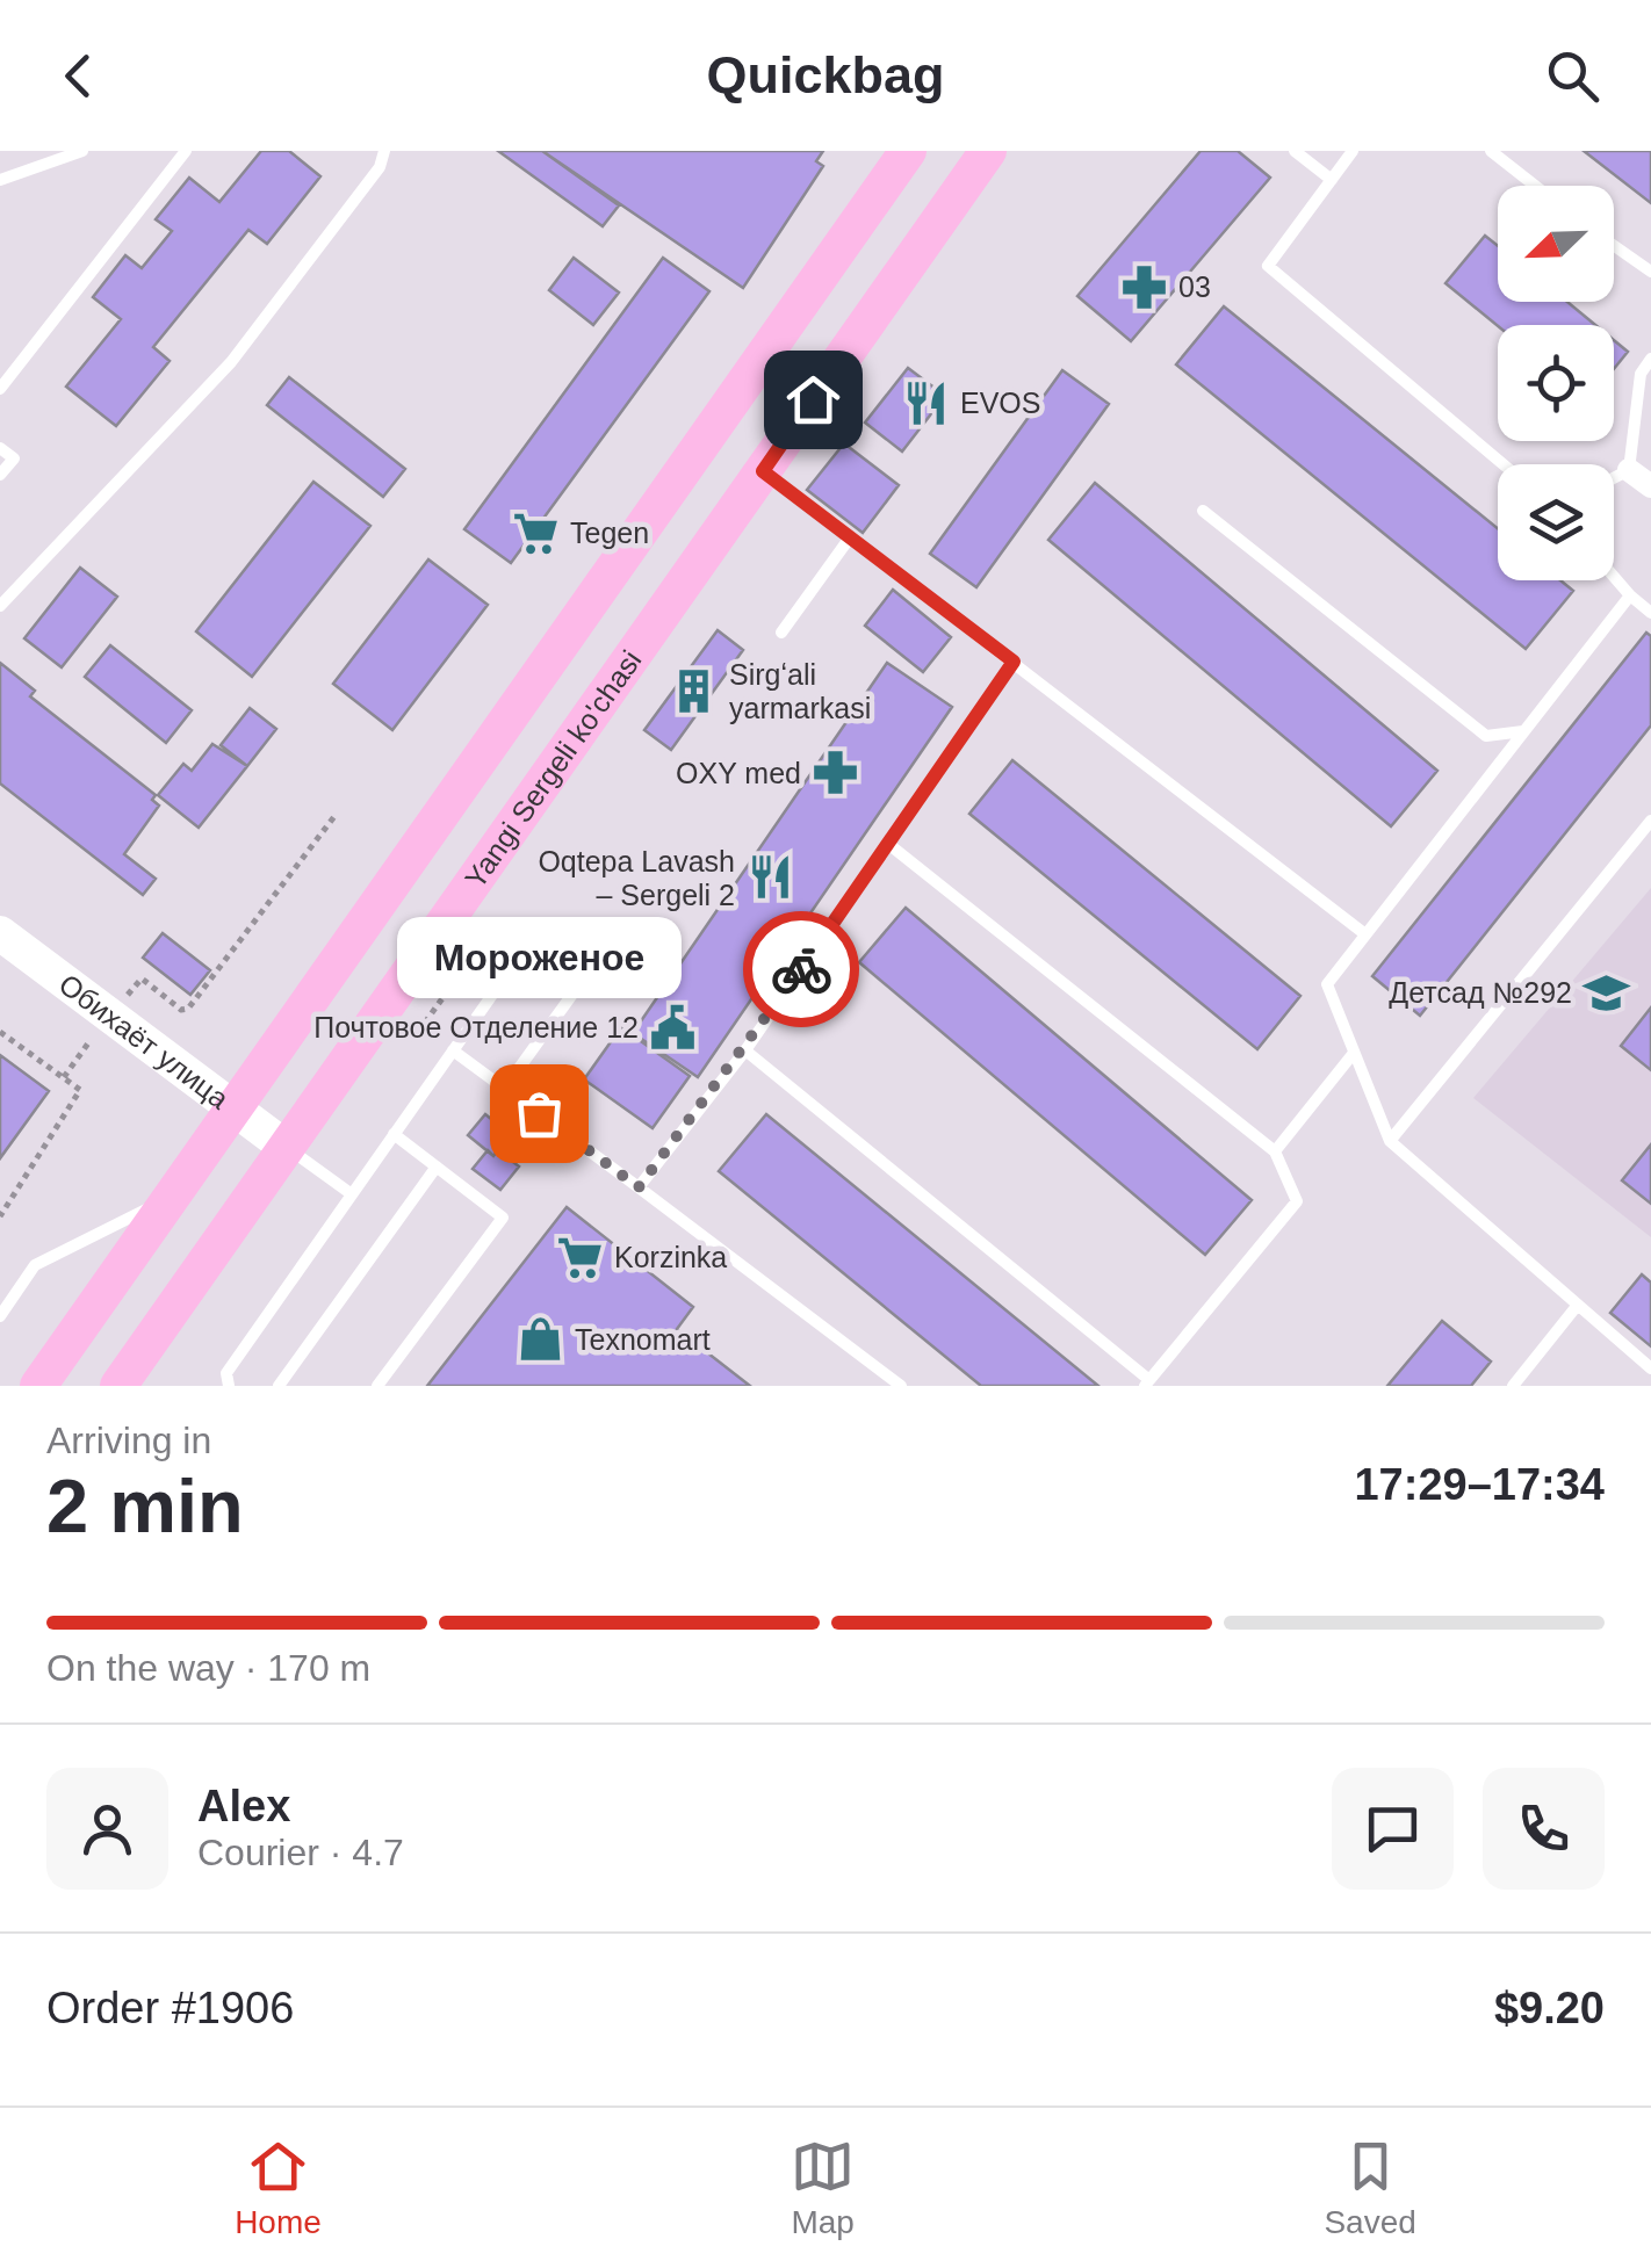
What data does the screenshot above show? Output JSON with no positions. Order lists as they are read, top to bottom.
{
  "streets": {
    "main road": ["Yangi Sergeli ko'chasi"],
    "street": ["Обихаёт улица"]
  },
  "crossings": [
    ["Yangi Sergeli ko'chasi", "Обихаёт улица"]
  ],
  "places": {
    "pharmacy": ["03", "OXY med"],
    "restaurant": ["EVOS", "Oqtepa Lavash – Sergeli 2"],
    "supermarket": ["Tegen", "Korzinka"],
    "building": ["Sirgʻali yarmarkasi"],
    "school or university": ["Детсад №292"],
    "public building": ["Почтовое Отделение 12"],
    "other": ["Мороженое"],
    "shop": ["Texnomart"]
  },
  "north": "bottom left",
  "page": {
    "header": "Quickbag",
    "bubble": "Мороженое",
    "heading": ["2 min", "Arriving in", "17:29–17:34"],
    "panel": [
      "Alex",
      "Courier · 4.7",
      "Order #1906",
      "$9.20"
    ],
    "bar": "On the way · 170 m",
    "tabs": ["Home", "Map", "Saved"]
  }
}
